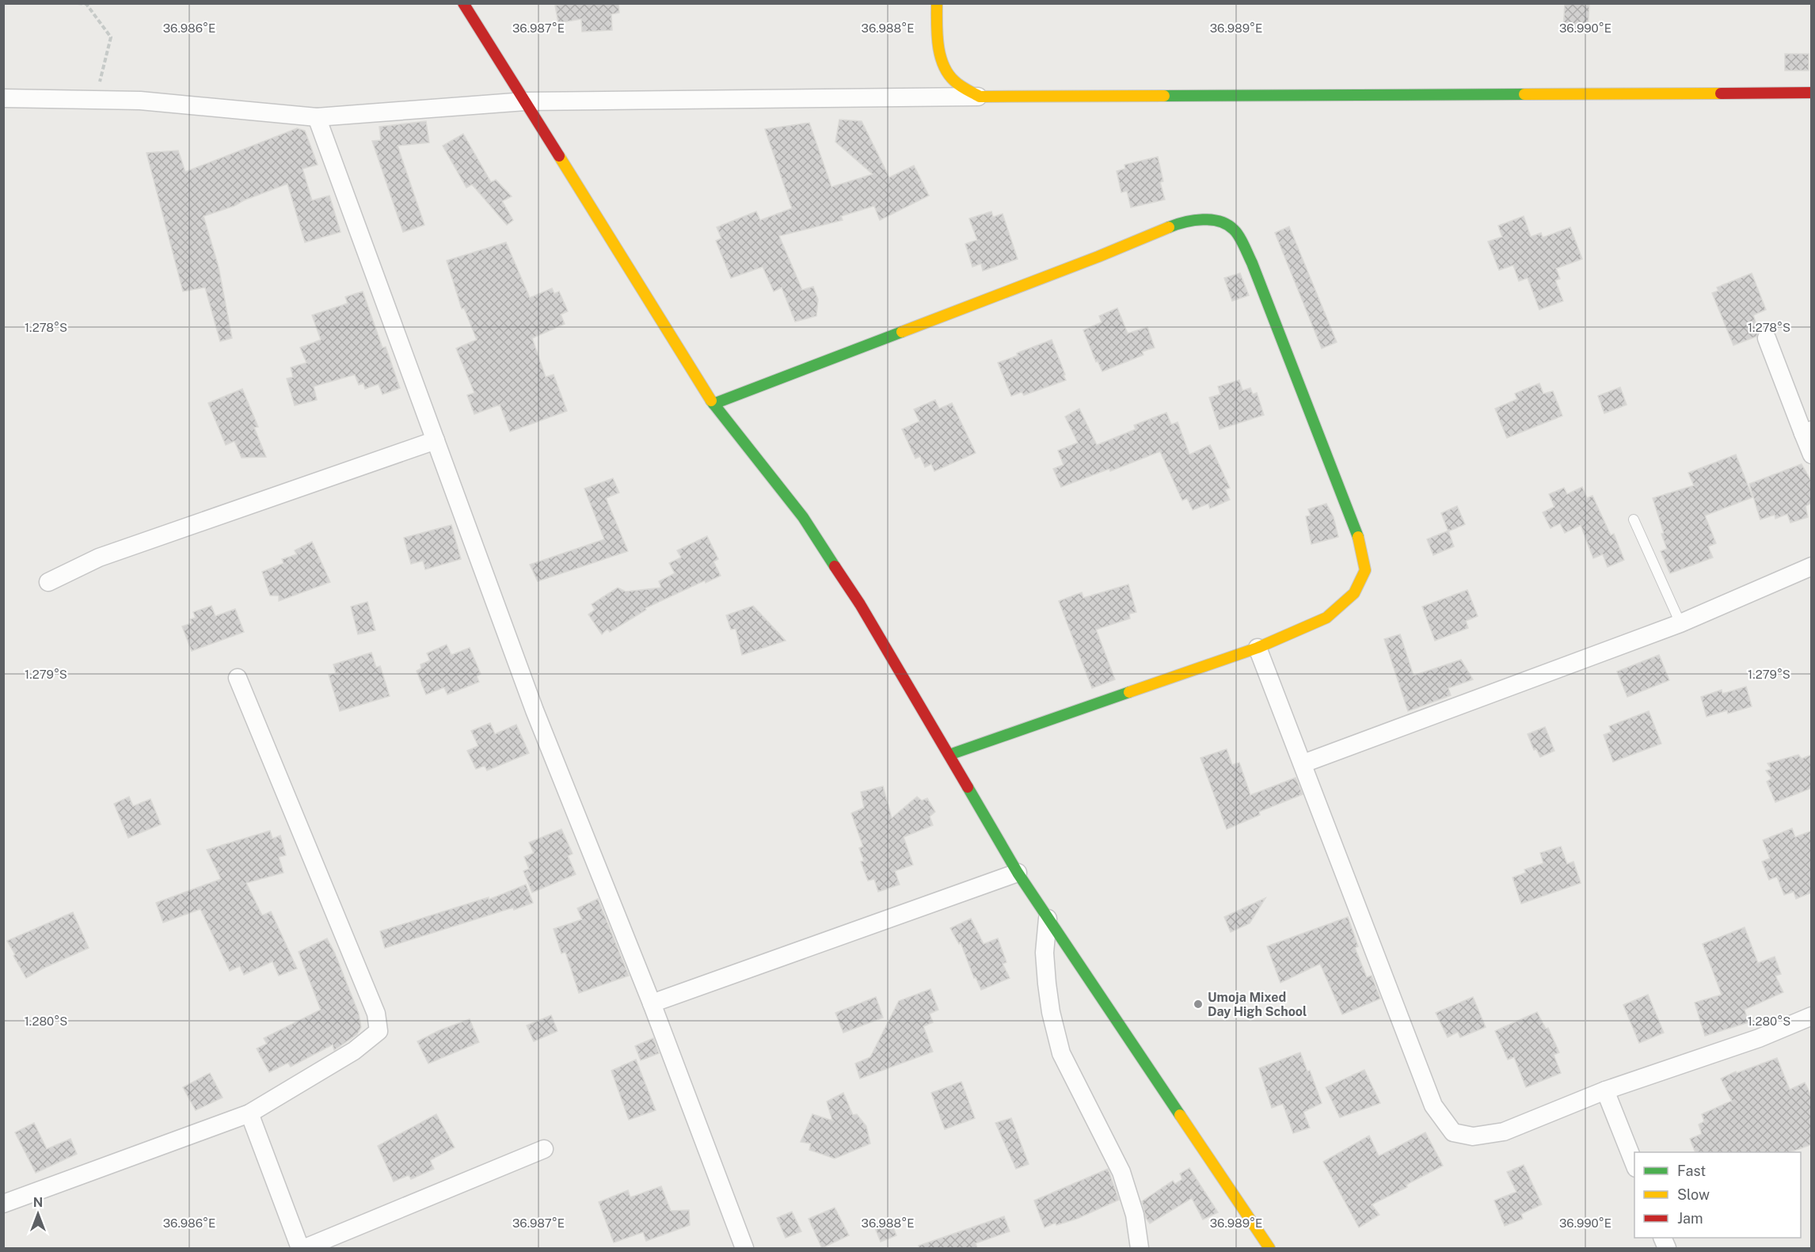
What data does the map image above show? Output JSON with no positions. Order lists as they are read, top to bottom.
{
  "places": ["Umoja Mixed Day High School"],
  "legend": ["Fast", "Slow", "Jam"],
  "north": "top",
  "coordinates": [
    "36.986°E",
    "36.987°E",
    "36.988°E",
    "36.989°E",
    "36.990°E",
    "1.278°S",
    "1.279°S",
    "1.280°S"
  ]
}
